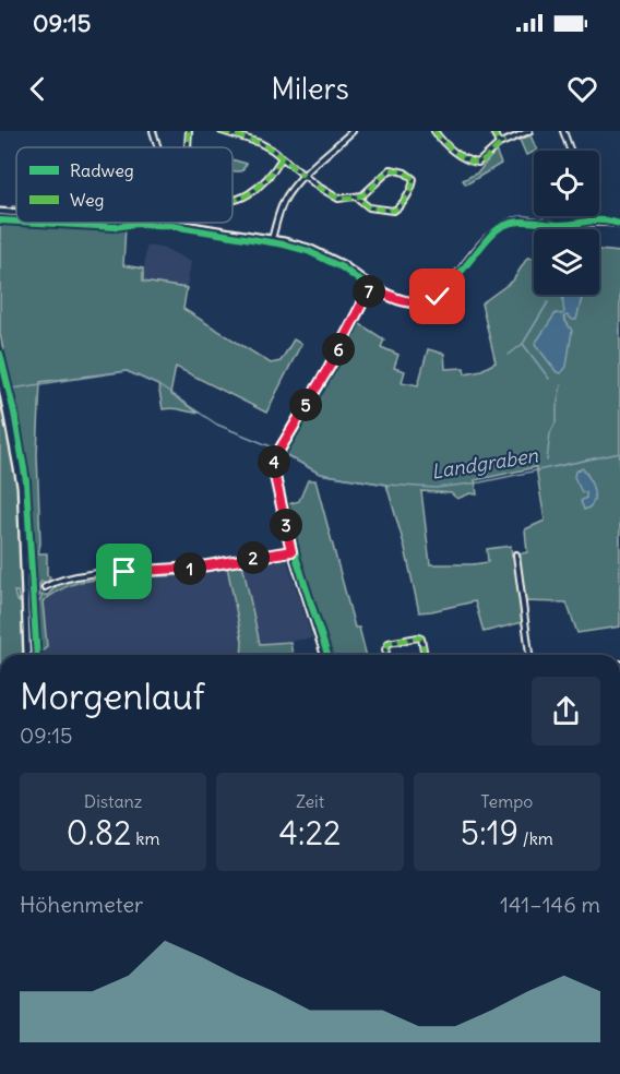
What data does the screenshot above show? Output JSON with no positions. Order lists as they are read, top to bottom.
{
  "water": ["Landgraben"],
  "legend": ["Radweg", "Weg"],
  "page": {
    "status": "09:15",
    "header": "Milers",
    "pins": [
      "7",
      "6",
      "5",
      "4",
      "3",
      "2",
      "1"
    ],
    "heading": ["Morgenlauf", "09:15"],
    "stats": [
      ["Distanz", "0.82 km"],
      ["Zeit", "4:22"],
      ["Tempo", "5:19 /km"]
    ],
    "chart": ["Höhenmeter", "141–146 m"]
  }
}
